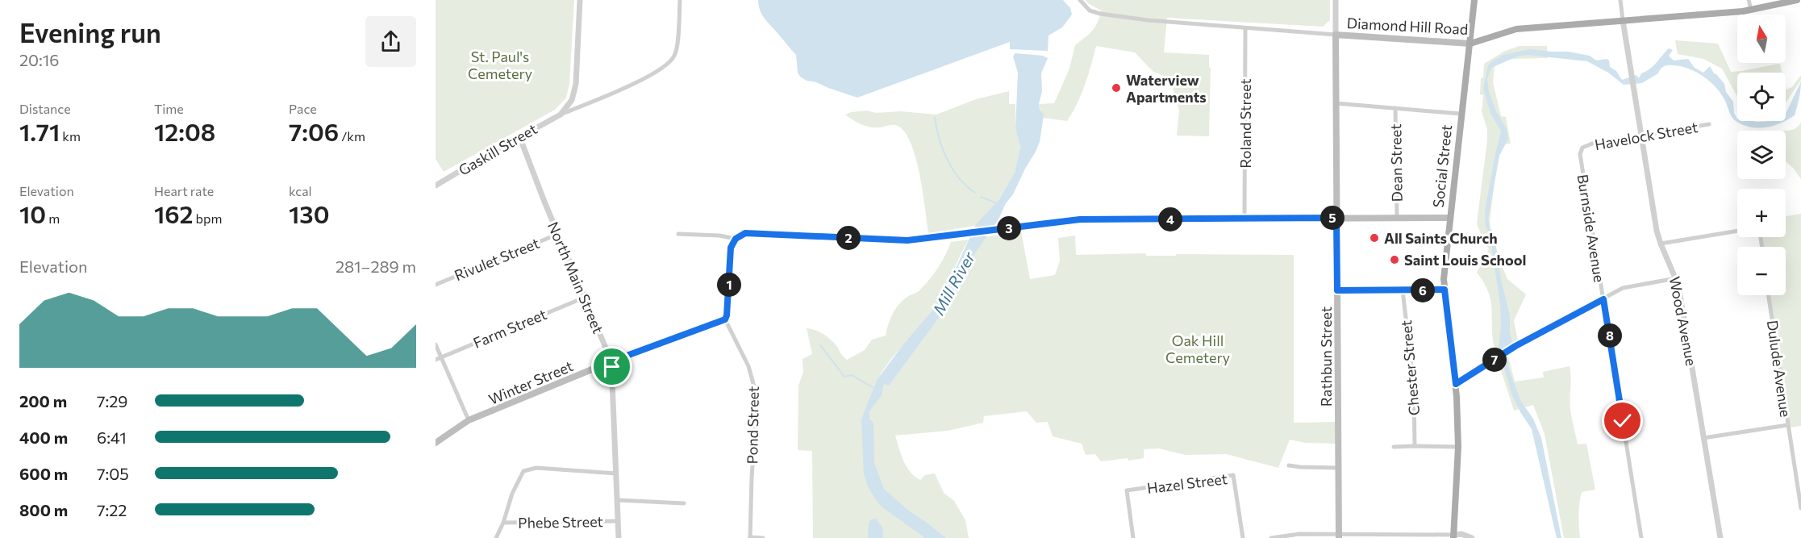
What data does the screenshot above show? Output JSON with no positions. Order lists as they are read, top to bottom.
{
  "streets": {
    "main road": [
      "Diamond Hill Road",
      "Social Street",
      "Rathbun Street",
      "Winter Street"
    ],
    "street": [
      "Roland Street",
      "Havelock Street",
      "Gaskill Street",
      "Dean Street",
      "Burnside Avenue",
      "Rivulet Street",
      "North Main Street",
      "Wood Avenue",
      "Farm Street",
      "Chester Street",
      "Dulude Avenue",
      "Pond Street",
      "Hazel Street",
      "Phebe Street"
    ]
  },
  "crossings": [
    ["Diamond Hill Road", "Roland Street"],
    ["Diamond Hill Road", "Social Street"],
    ["Diamond Hill Road", "Wood Avenue"],
    ["Diamond Hill Road", "Rathbun Street"],
    ["Havelock Street", "Burnside Avenue"],
    ["Havelock Street", "Wood Avenue"],
    ["Gaskill Street", "North Main Street"],
    ["Rivulet Street", "North Main Street"],
    ["North Main Street", "Farm Street"],
    ["North Main Street", "Winter Street"],
    ["North Main Street", "Phebe Street"],
    ["Winter Street", "Pond Street"]
  ],
  "water": ["Mill River"],
  "parks": ["St. Paul's Cemetery", "Oak Hill Cemetery"],
  "places": ["Waterview Apartments", "All Saints Church", "Saint Louis School"],
  "north": "top",
  "page": {
    "heading": ["Evening run", "20:16"],
    "map_buttons": ["+", "−"],
    "stats": [
      ["Distance", "1.71 km"],
      ["Time", "12:08"],
      ["Pace", "7:06 /km"],
      ["Elevation", "10 m"],
      ["Heart rate", "162 bpm"],
      ["kcal", "130"]
    ],
    "pins": [
      "5",
      "4",
      "3",
      "2",
      "1",
      "6",
      "8",
      "7"
    ],
    "chart": ["Elevation", "281–289 m"],
    "list": [
      {
        "name": "200 m",
        "note": "7:29"
      },
      {
        "name": "400 m",
        "note": "6:41"
      },
      {
        "name": "600 m",
        "note": "7:05"
      },
      {
        "name": "800 m",
        "note": "7:22"
      }
    ]
  }
}
